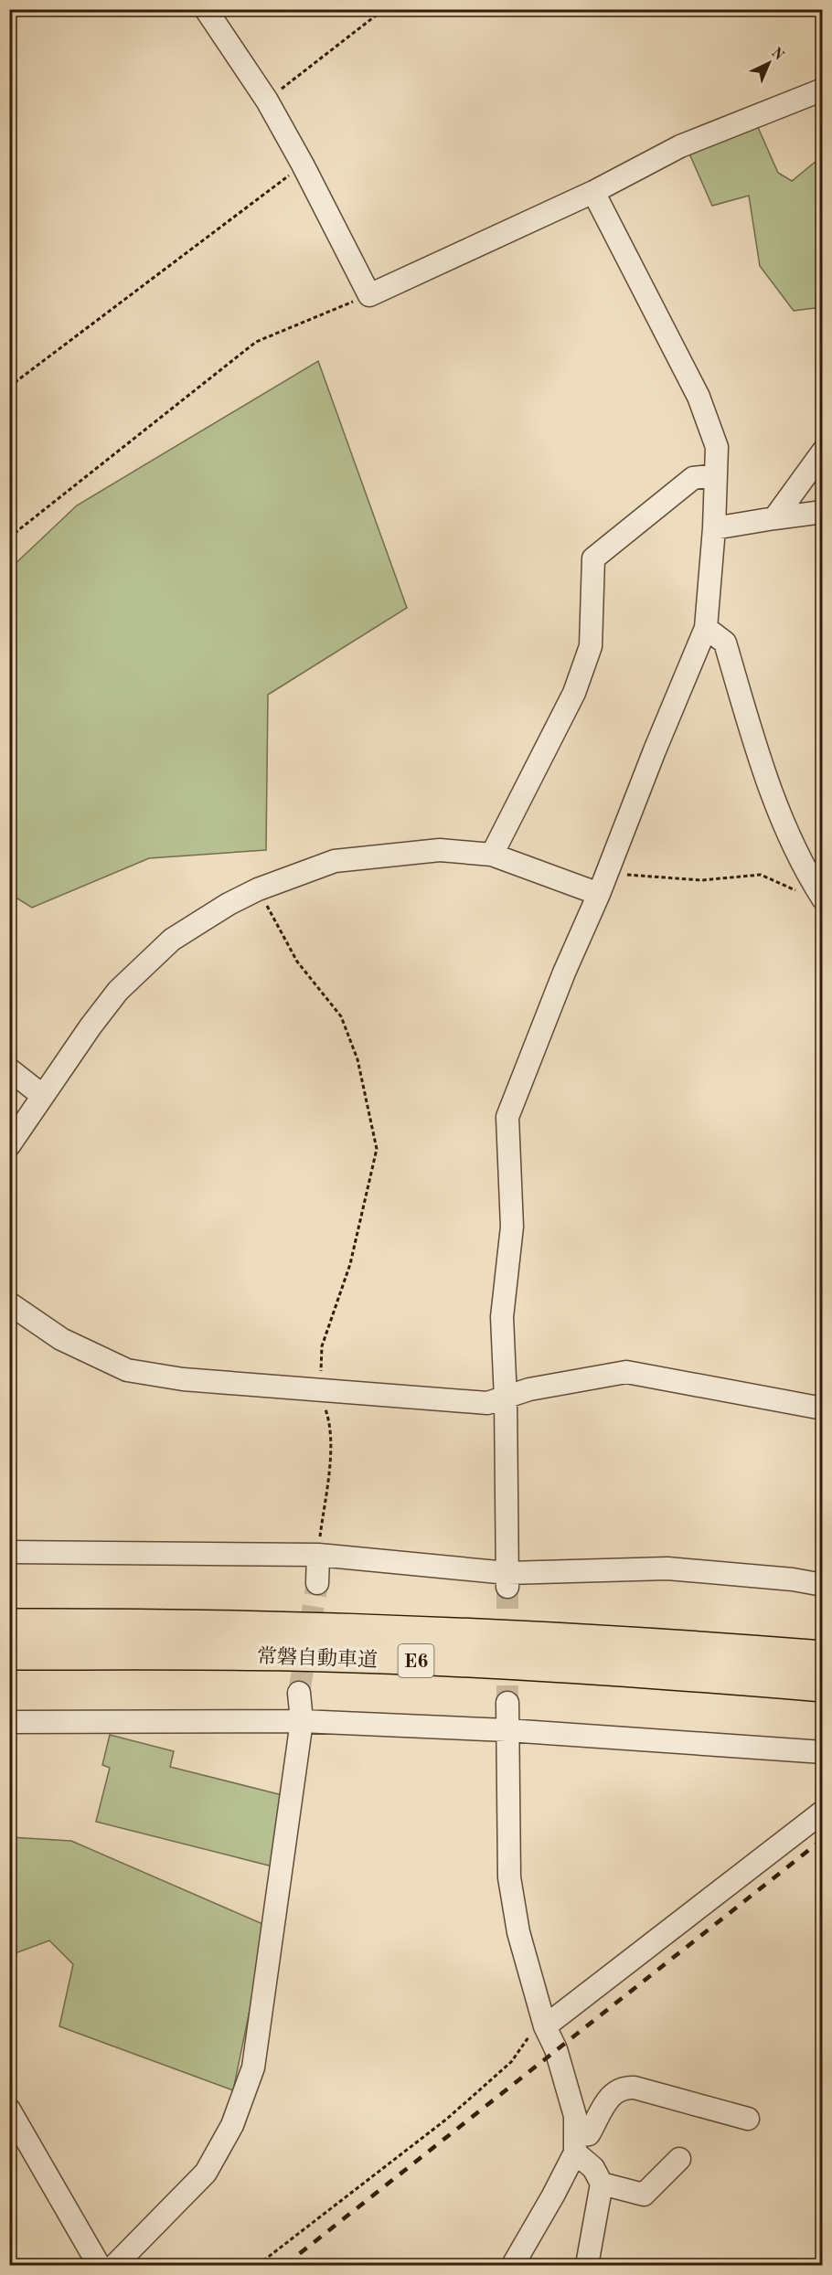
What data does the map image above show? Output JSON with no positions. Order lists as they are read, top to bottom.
{
  "streets": {
    "highway": ["常磐自動車道", "E6"]
  },
  "north": "top right"
}
